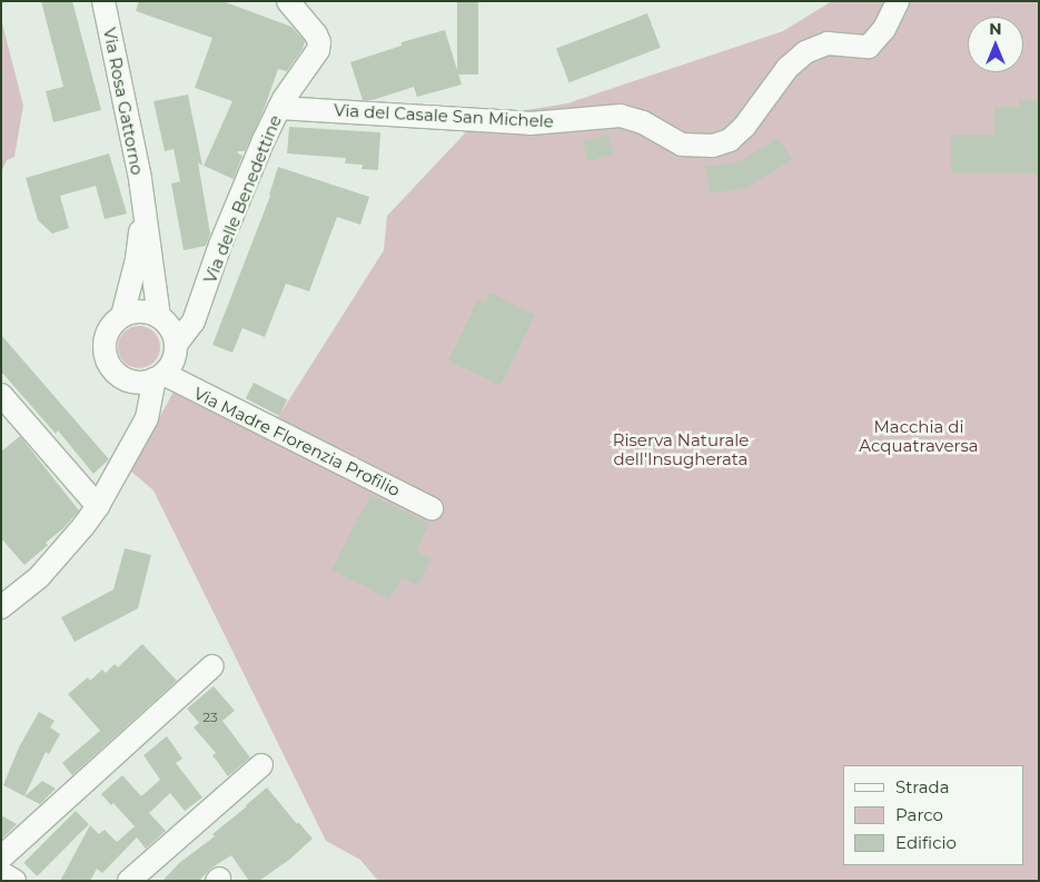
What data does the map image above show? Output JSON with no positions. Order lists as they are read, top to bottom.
{
  "streets": {
    "street": [
      "Via Rosa Gattorno",
      "Via del Casale San Michele",
      "Via delle Benedettine",
      "Via Madre Florenzia Profilio"
    ]
  },
  "crossings": [
    ["Via Rosa Gattorno", "Via delle Benedettine"],
    ["Via Rosa Gattorno", "Via Madre Florenzia Profilio"],
    ["Via del Casale San Michele", "Via delle Benedettine"],
    ["Via delle Benedettine", "Via Madre Florenzia Profilio"]
  ],
  "parks": ["Macchia di Acquatraversa", "Riserva Naturale dell'Insugherata"],
  "house_numbers": ["23"],
  "legend": ["Strada", "Parco", "Edificio"],
  "north": "top"
}
